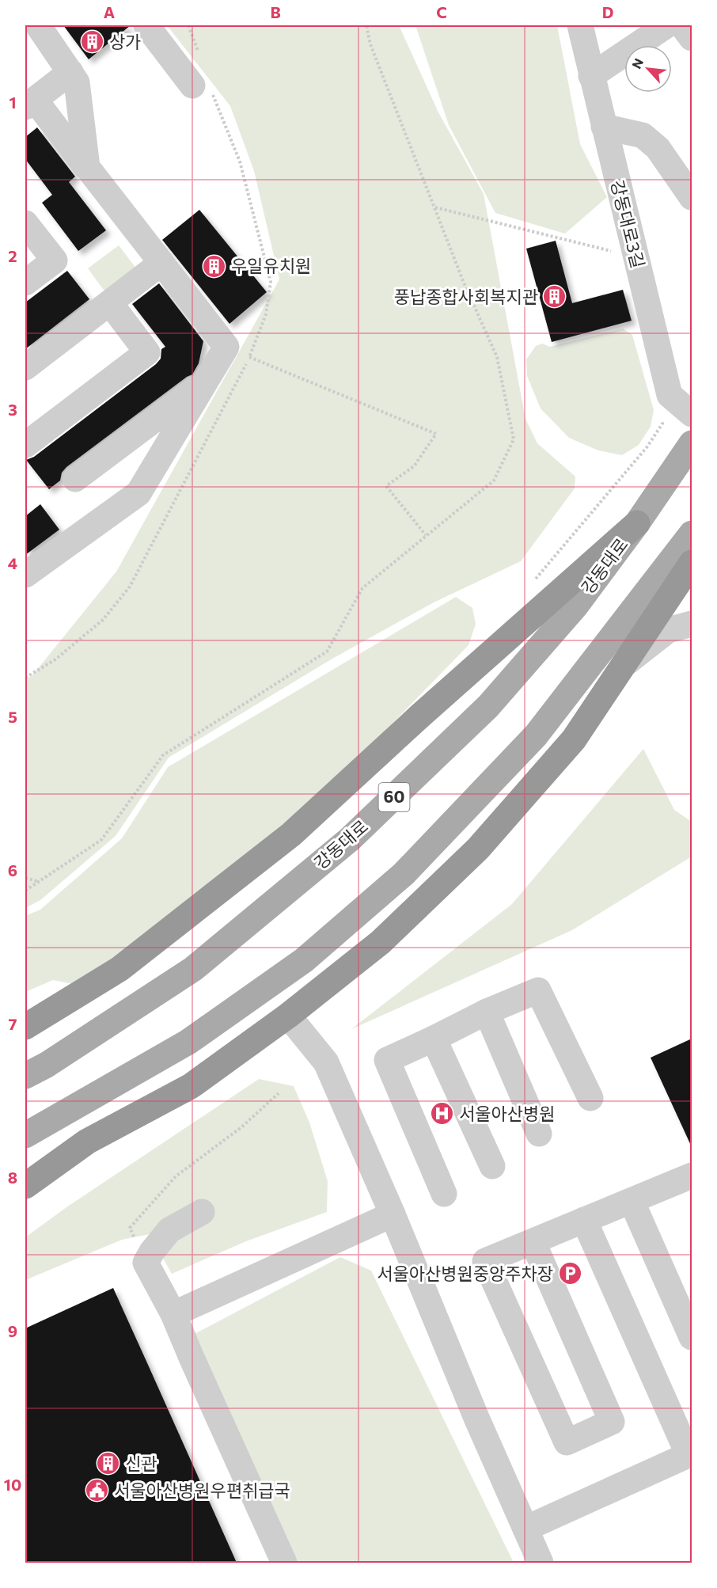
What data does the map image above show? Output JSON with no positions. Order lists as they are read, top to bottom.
{
  "streets": {
    "main road": ["강동대로", "60"],
    "street": ["강동대로3길"]
  },
  "places": {
    "building": [
      "상가",
      "우일유치원",
      "풍납종합사회복지관",
      "신관"
    ],
    "hospital": ["서울아산병원"],
    "parking": ["서울아산병원중앙주차장"],
    "public building": ["서울아산병원우편취급국"]
  },
  "north": "top left",
  "grid": {
    "columns": [
      "A",
      "B",
      "C",
      "D"
    ],
    "rows": [
      "1",
      "2",
      "3",
      "4",
      "5",
      "6",
      "7",
      "8",
      "9",
      "10"
    ]
  }
}
